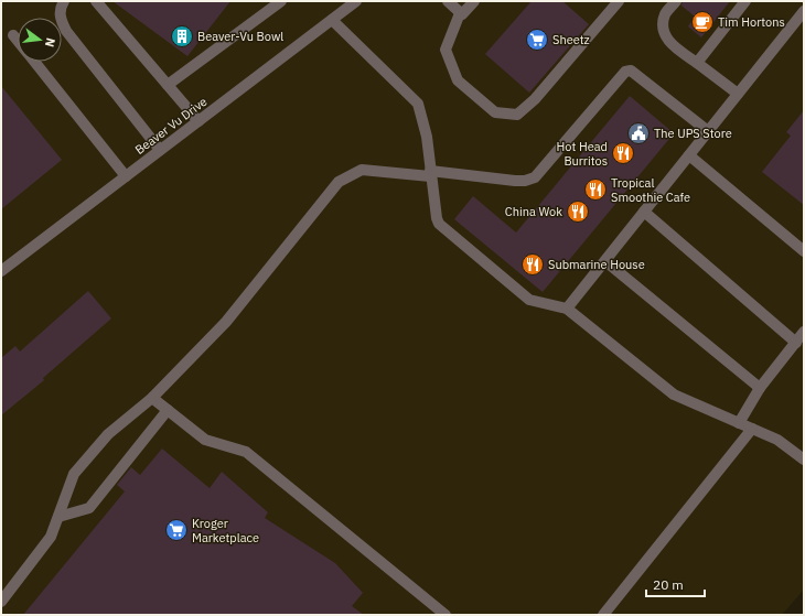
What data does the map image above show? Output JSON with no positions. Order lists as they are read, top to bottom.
{
  "streets": {
    "street": ["Beaver Vu Drive"]
  },
  "places": {
    "cafe": ["Tim Hortons"],
    "building": ["Beaver-Vu Bowl"],
    "supermarket": ["Sheetz", "Kroger Marketplace"],
    "public building": ["The UPS Store"],
    "restaurant": [
      "Hot Head Burritos",
      "Tropical Smoothie Cafe",
      "China Wok",
      "Submarine House"
    ]
  },
  "scale_bar": "20 m",
  "north": "right"
}
